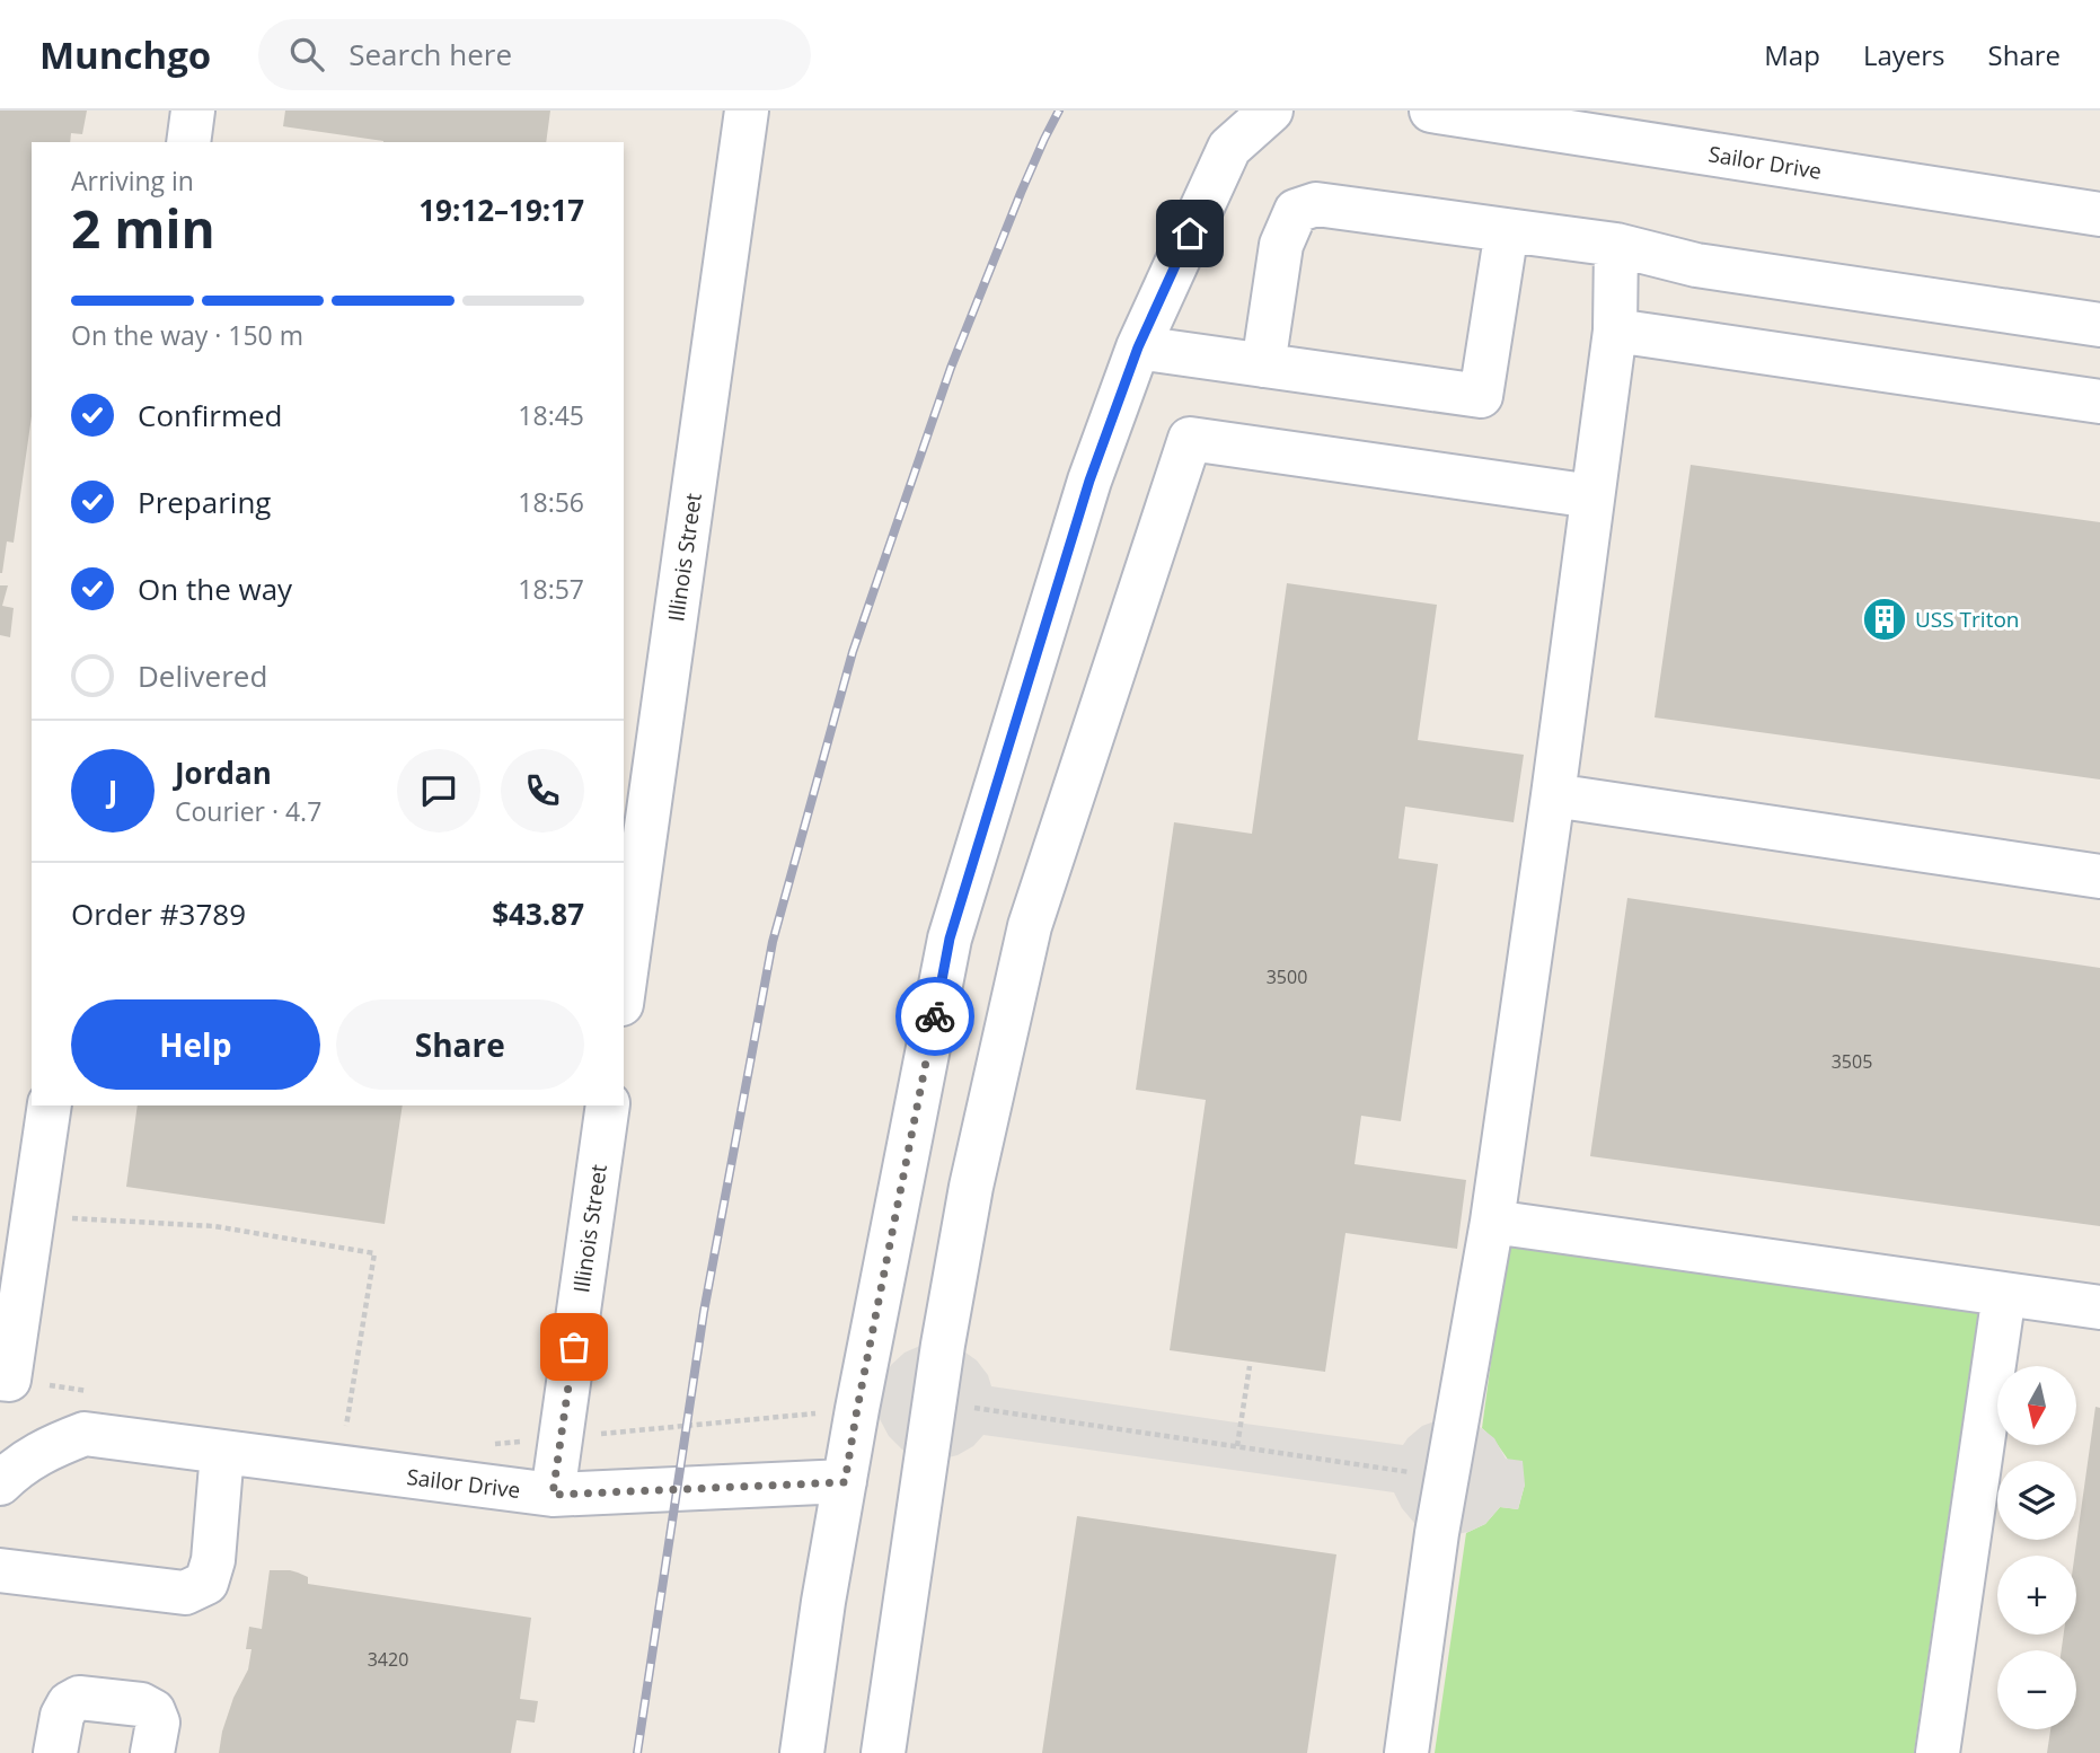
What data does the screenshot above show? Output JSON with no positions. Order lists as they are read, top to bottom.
{
  "streets": {
    "street": ["Sailor Drive", "Illinois Street"]
  },
  "crossings": [
    ["Sailor Drive", "Illinois Street"]
  ],
  "places": {
    "building": ["USS Triton"]
  },
  "house_numbers": ["3500", "3505", "3420"],
  "north": "bottom",
  "page": {
    "header": "Munchgo",
    "search": "Search here",
    "nav": ["Map", "Layers", "Share"],
    "heading": ["2 min", "Arriving in", "19:12–19:17"],
    "panel": [
      "Jordan",
      "Courier · 4.7",
      "Order #3789",
      "$43.87"
    ],
    "bar": "On the way · 150 m",
    "list": [
      ["Confirmed", "18:45"],
      ["Preparing", "18:56"],
      ["On the way", "18:57"],
      "Delivered"
    ],
    "round": "J",
    "buttons": ["Help", "Share"],
    "map_buttons": ["+", "−"]
  }
}
